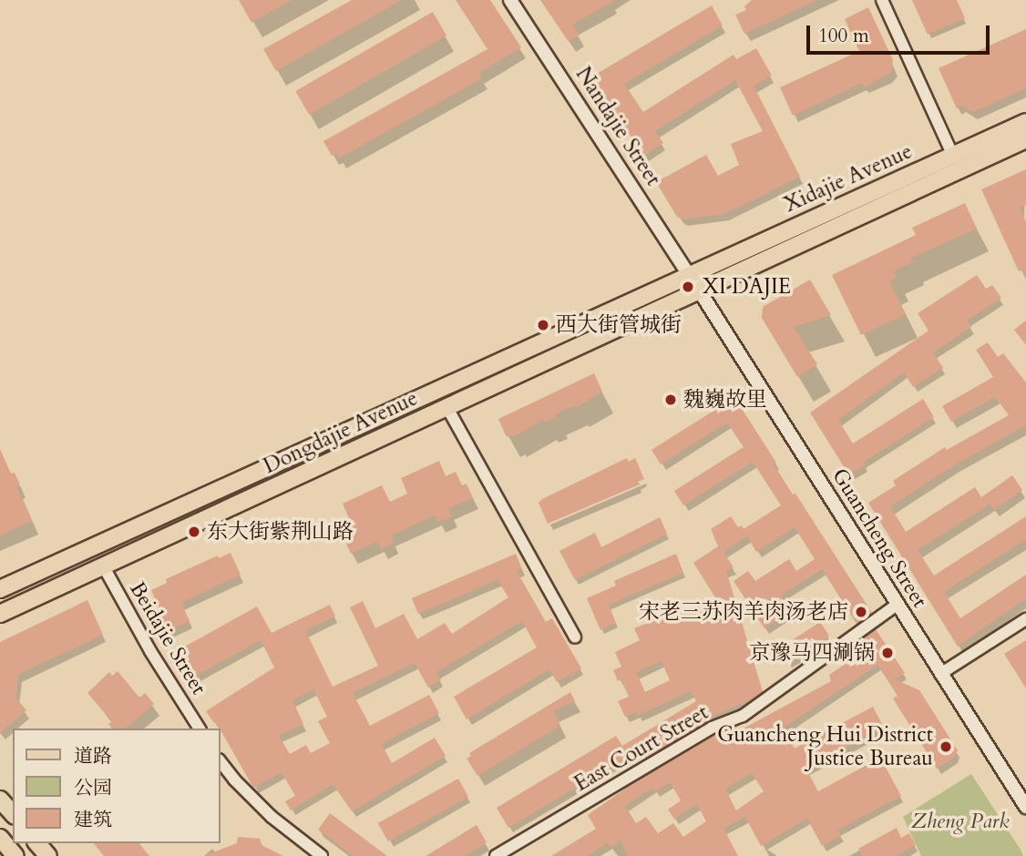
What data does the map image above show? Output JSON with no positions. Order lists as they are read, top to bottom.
{
  "streets": {
    "main road": ["Xidajie Avenue", "Dongdajie Avenue"],
    "street": [
      "Nandajie Street",
      "Guancheng Street",
      "Beidajie Street",
      "East Court Street"
    ]
  },
  "crossings": [
    ["Nandajie Street", "Xidajie Avenue"],
    ["Nandajie Street", "Dongdajie Avenue"],
    ["Nandajie Street", "Guancheng Street"],
    ["Xidajie Avenue", "Dongdajie Avenue"],
    ["Xidajie Avenue", "Guancheng Street"],
    ["Dongdajie Avenue", "Guancheng Street"],
    ["Dongdajie Avenue", "Beidajie Street"],
    ["Guancheng Street", "East Court Street"]
  ],
  "parks": ["Zheng Park"],
  "places": [
    "XI DAJIE",
    "西大街管城街",
    "魏巍故里",
    "东大街紫荆山路",
    "宋老三苏肉羊肉汤老店",
    "京豫马四涮锅",
    "Guancheng Hui District Justice Bureau"
  ],
  "legend": ["道路", "公园", "建筑"],
  "scale_bar": "100 m"
}
